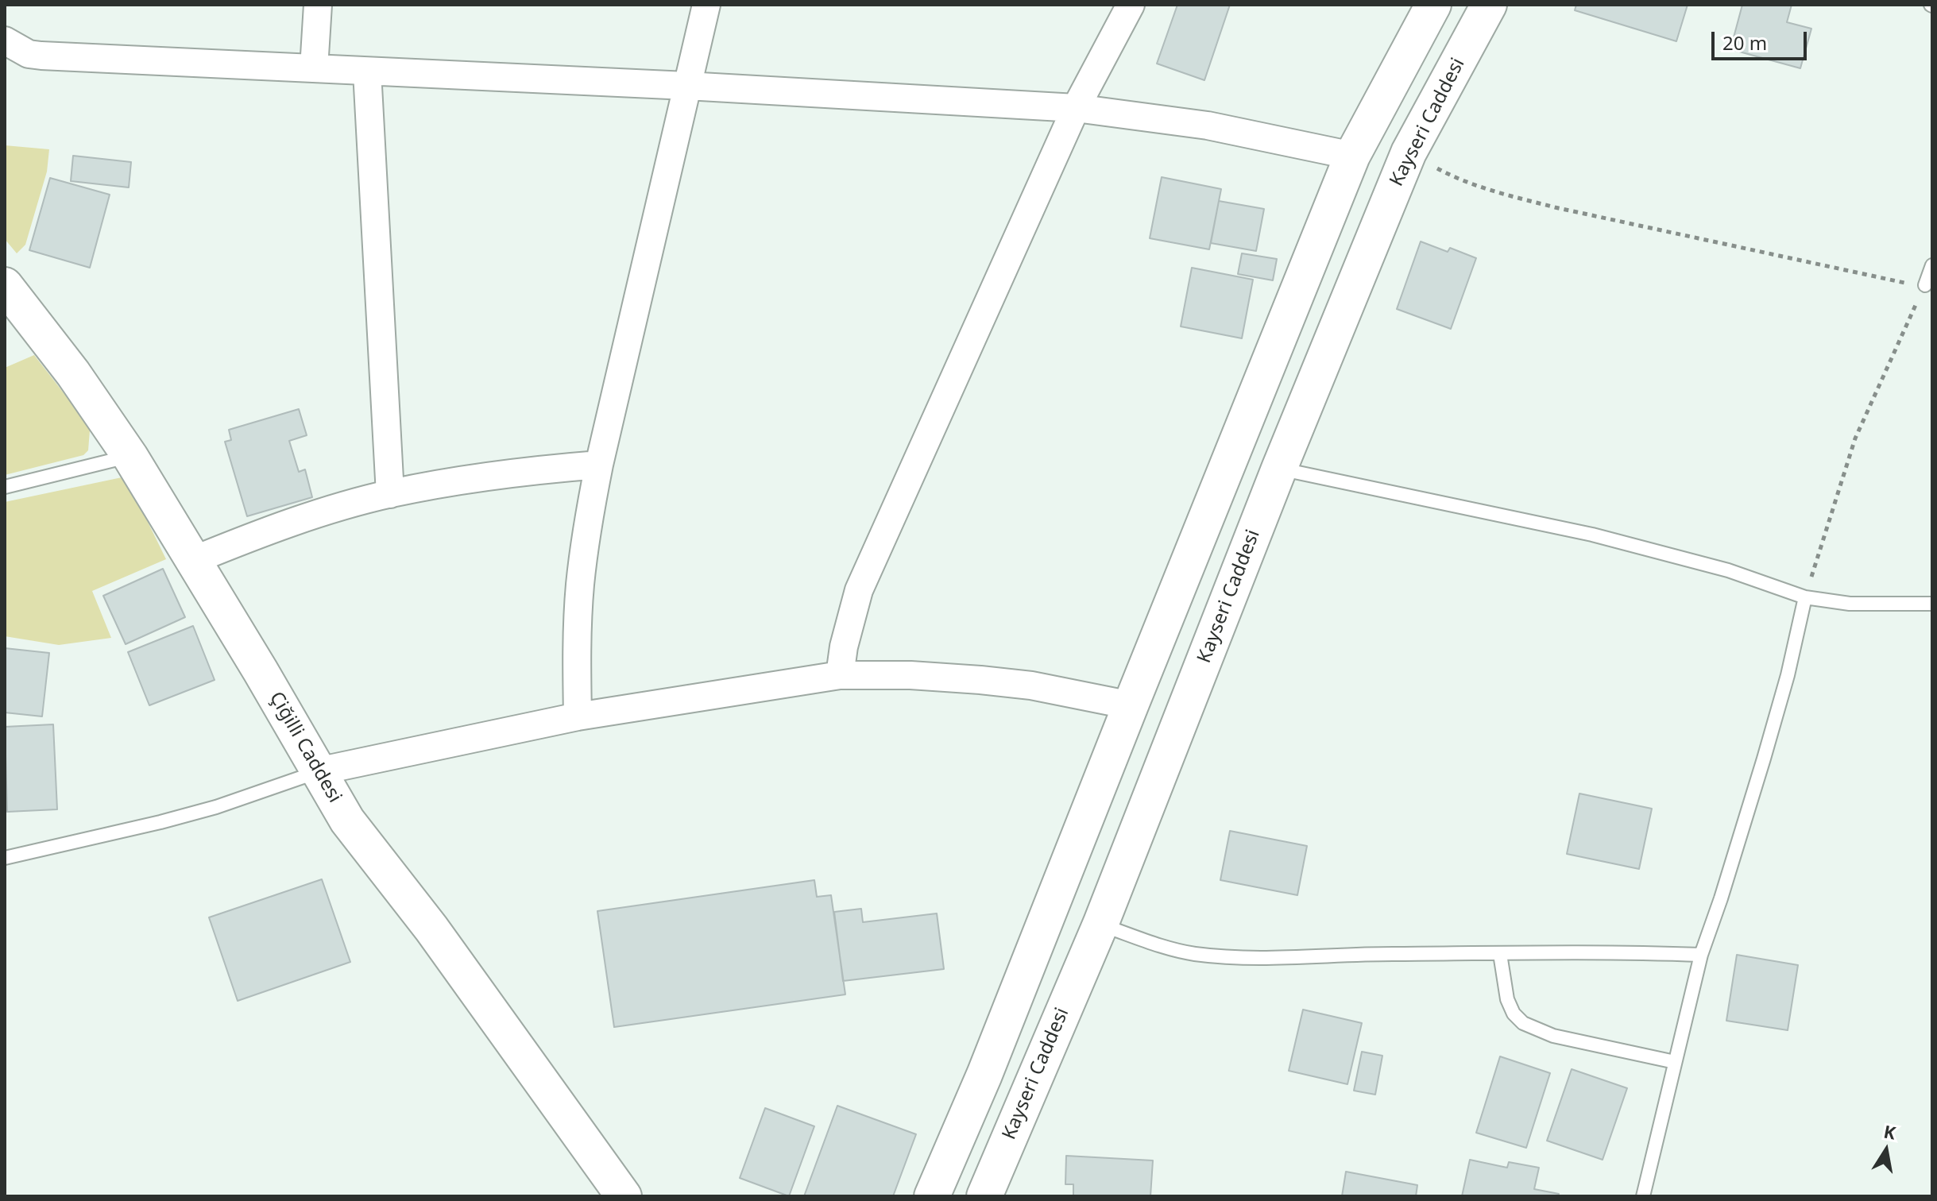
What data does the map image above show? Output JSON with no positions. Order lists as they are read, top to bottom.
{
  "streets": {
    "main road": ["Kayseri Caddesi", "Çiğilli Caddesi"]
  },
  "scale_bar": "20 m",
  "north": "top"
}
